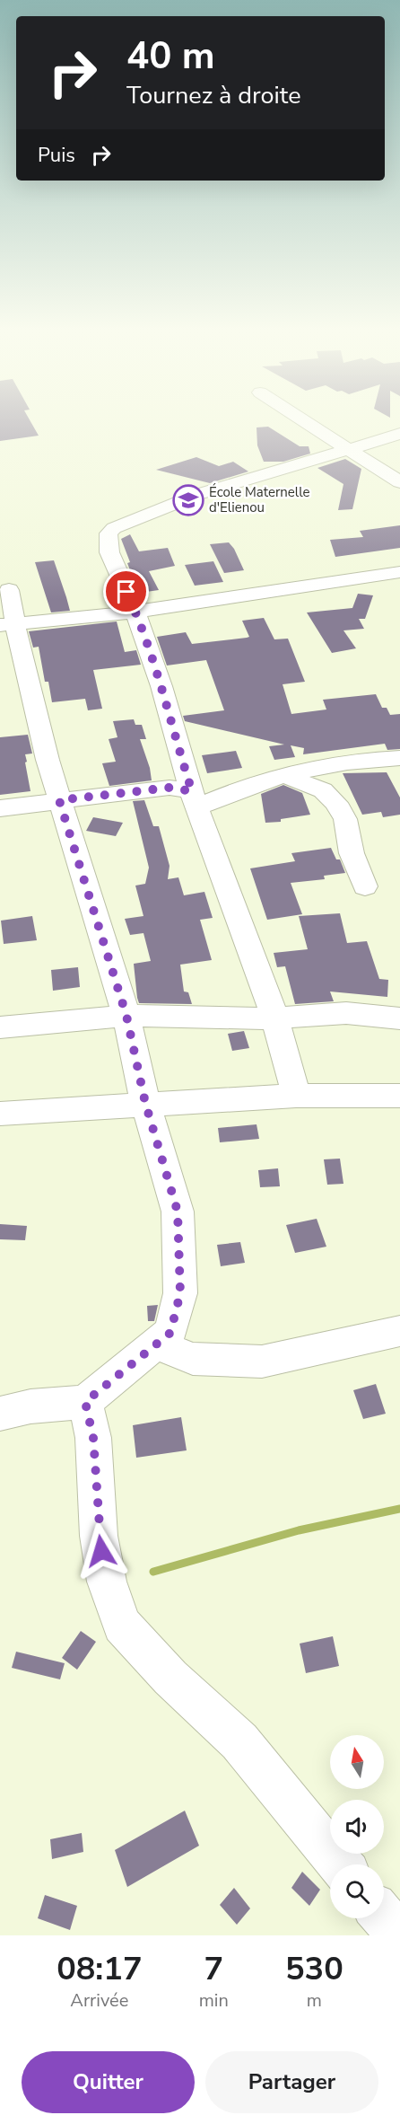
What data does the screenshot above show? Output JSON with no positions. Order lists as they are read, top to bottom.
{
  "places": {
    "school or university": ["École Maternelle d'Elienou"]
  },
  "north": "top",
  "page": {
    "turn": ["40 m", "Tournez à droite"],
    "then": "Puis",
    "eta": [
      "08:17",
      "Arrivée",
      "7",
      "min",
      "530",
      "m"
    ],
    "buttons": ["Quitter", "Partager"]
  }
}
